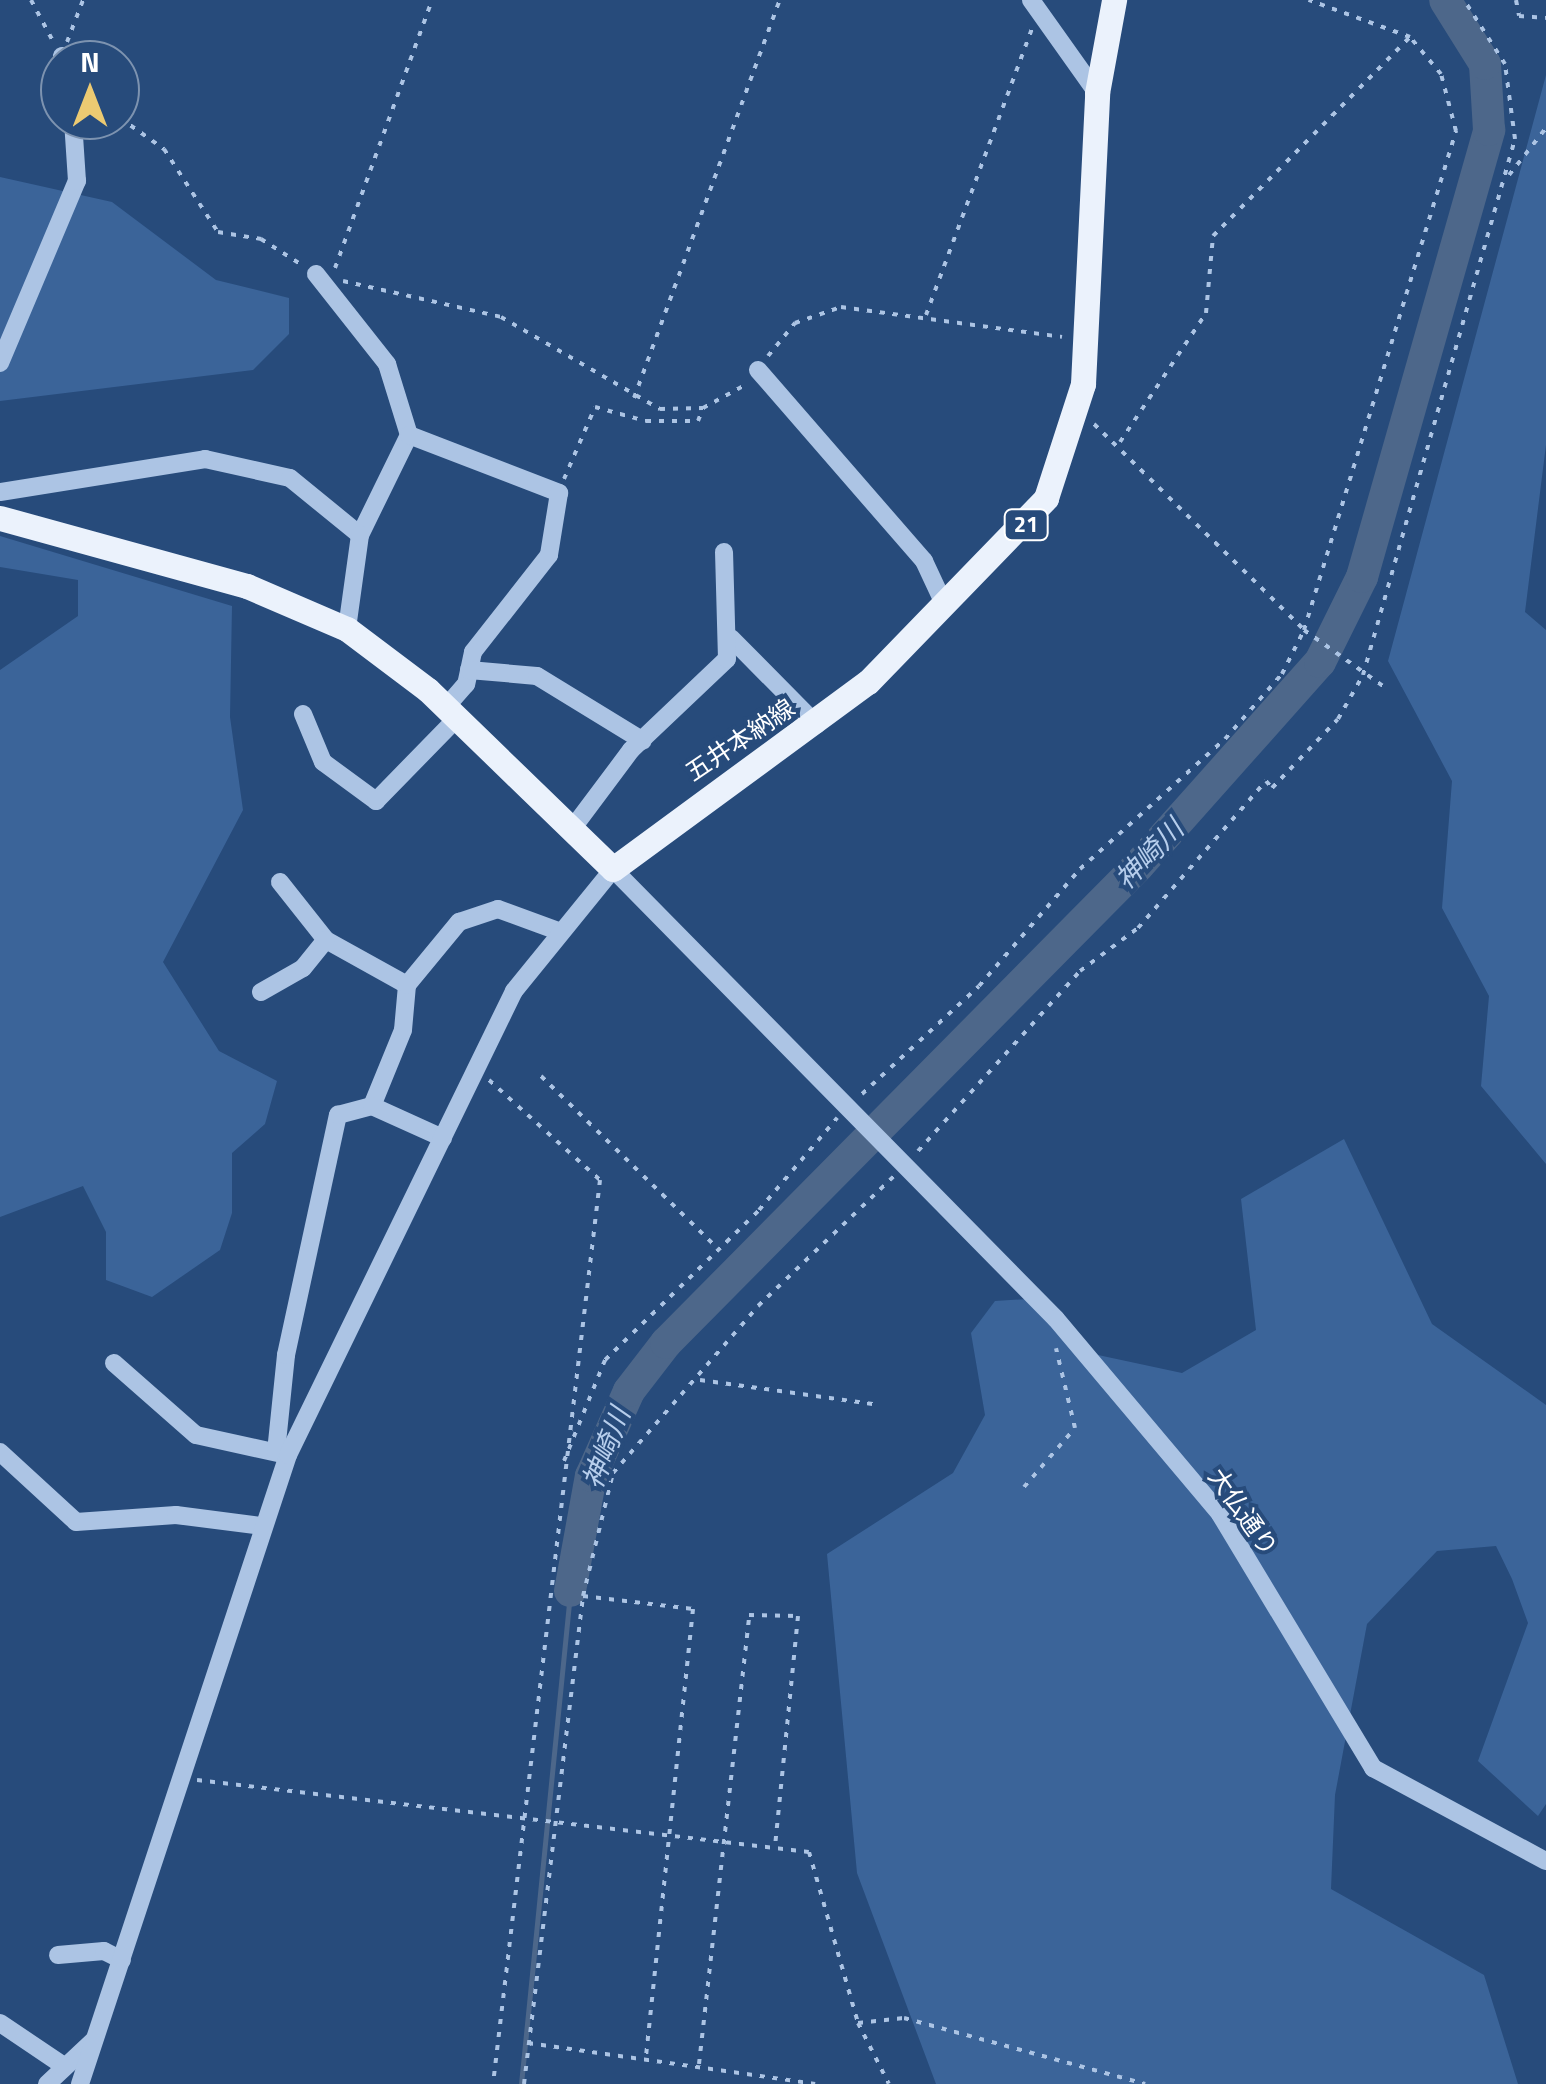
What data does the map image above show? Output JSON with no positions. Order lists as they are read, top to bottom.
{
  "streets": {
    "main road": ["21", "五井本納線"],
    "street": ["大仏通り"]
  },
  "crossings": [
    ["五井本納線", "大仏通り"]
  ],
  "water": ["神崎川"],
  "north": "top"
}
